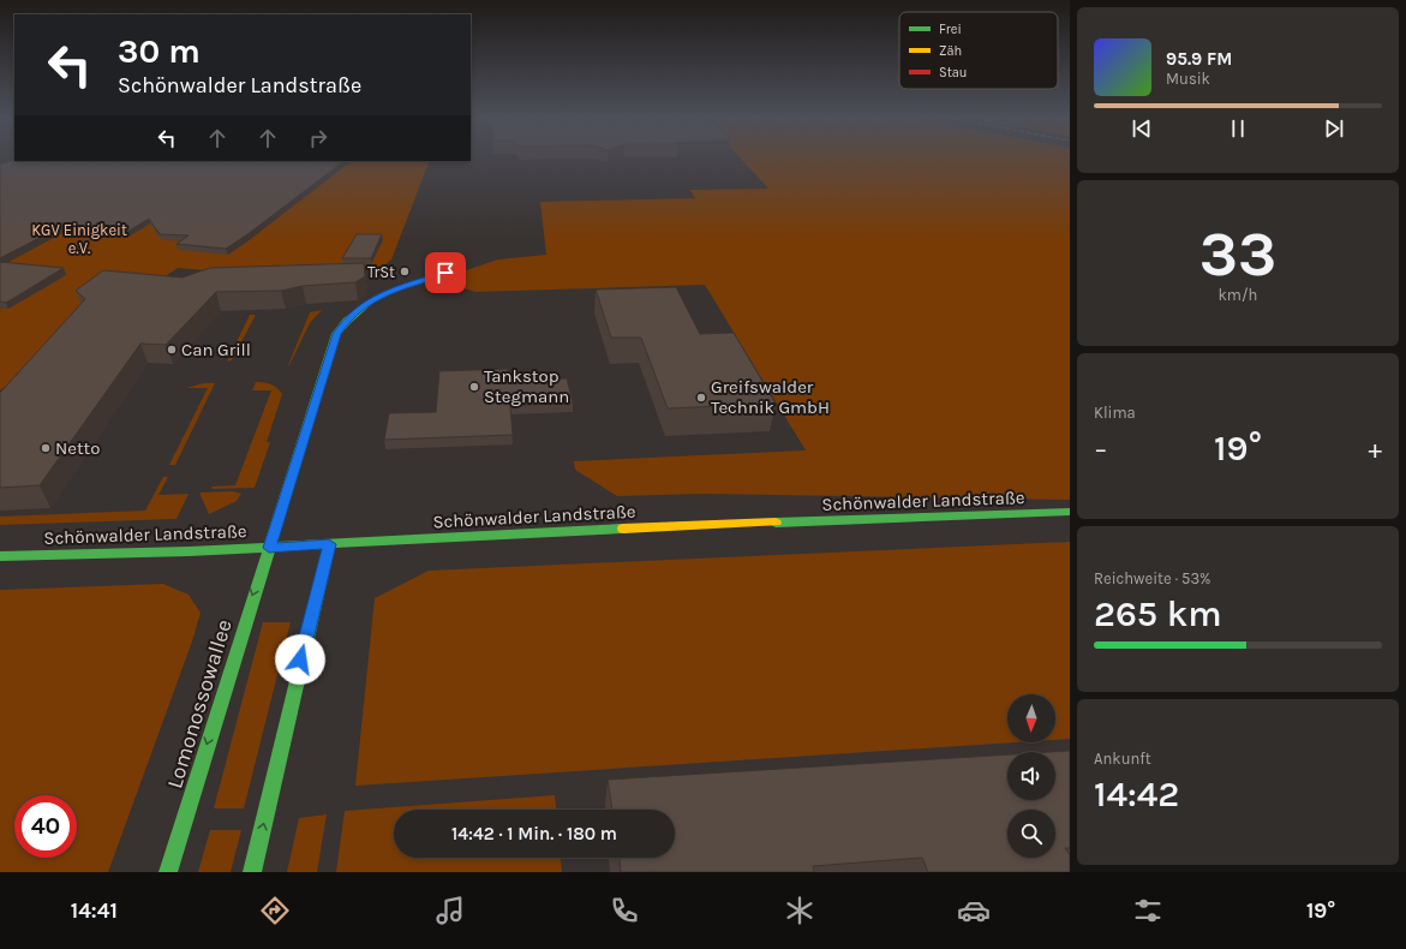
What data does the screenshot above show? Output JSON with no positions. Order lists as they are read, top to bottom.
{
  "streets": {
    "street": ["Schönwalder Landstraße", "Lomonossowallee"]
  },
  "crossings": [
    ["Schönwalder Landstraße", "Lomonossowallee"]
  ],
  "parks": ["KGV Einigkeit e.V."],
  "places": [
    "TrSt",
    "Can Grill",
    "Tankstop Stegmann",
    "Greifswalder Technik GmbH",
    "Netto"
  ],
  "legend": ["Frei", "Zäh", "Stau"],
  "north": "bottom",
  "page": {
    "turn": ["30 m", "Schönwalder Landstraße"],
    "song": ["95.9 FM", "Musik"],
    "tile": [
      ["33", "km/h"],
      "Klima",
      ["Reichweite · 53%", "265 km"],
      ["Ankunft", "14:42"]
    ],
    "heat": ["−", "19°", "+"],
    "limit": "40",
    "trip": "14:42 · 1 Min. · 180 m",
    "tabs": ["14:41", "19°"]
  }
}
